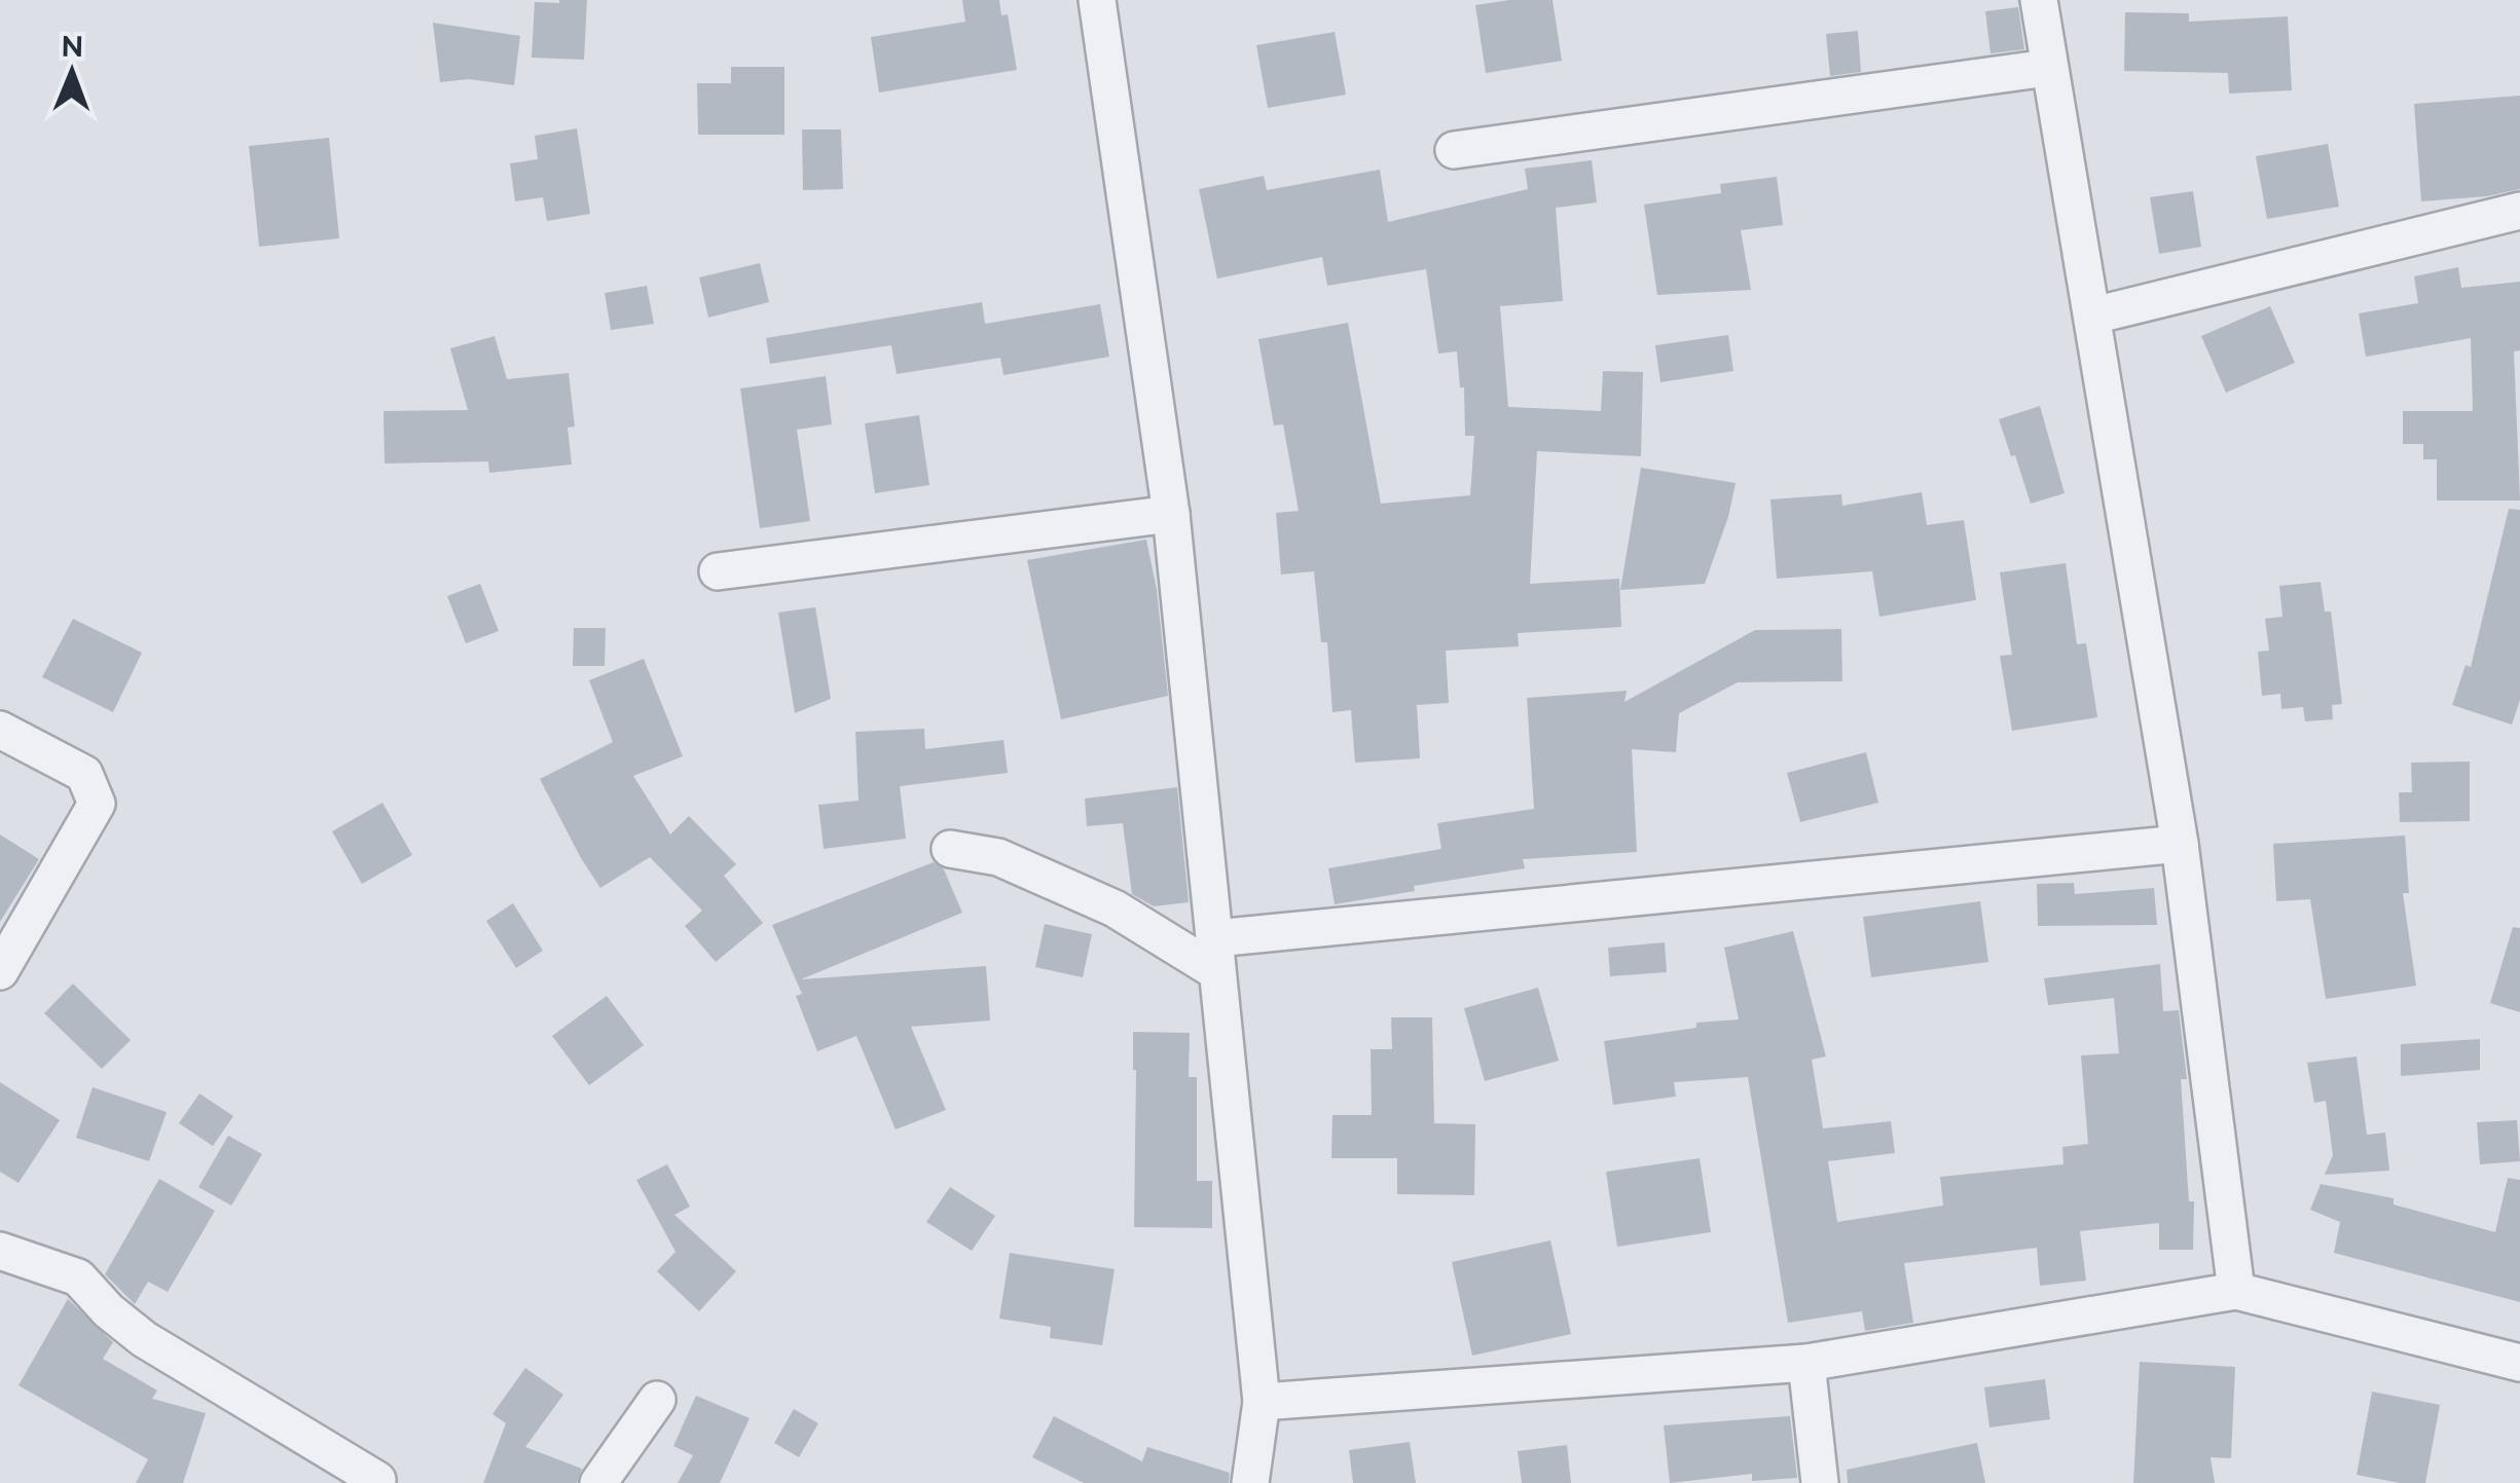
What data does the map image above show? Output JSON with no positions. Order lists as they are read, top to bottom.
{
  "north": "top"
}
